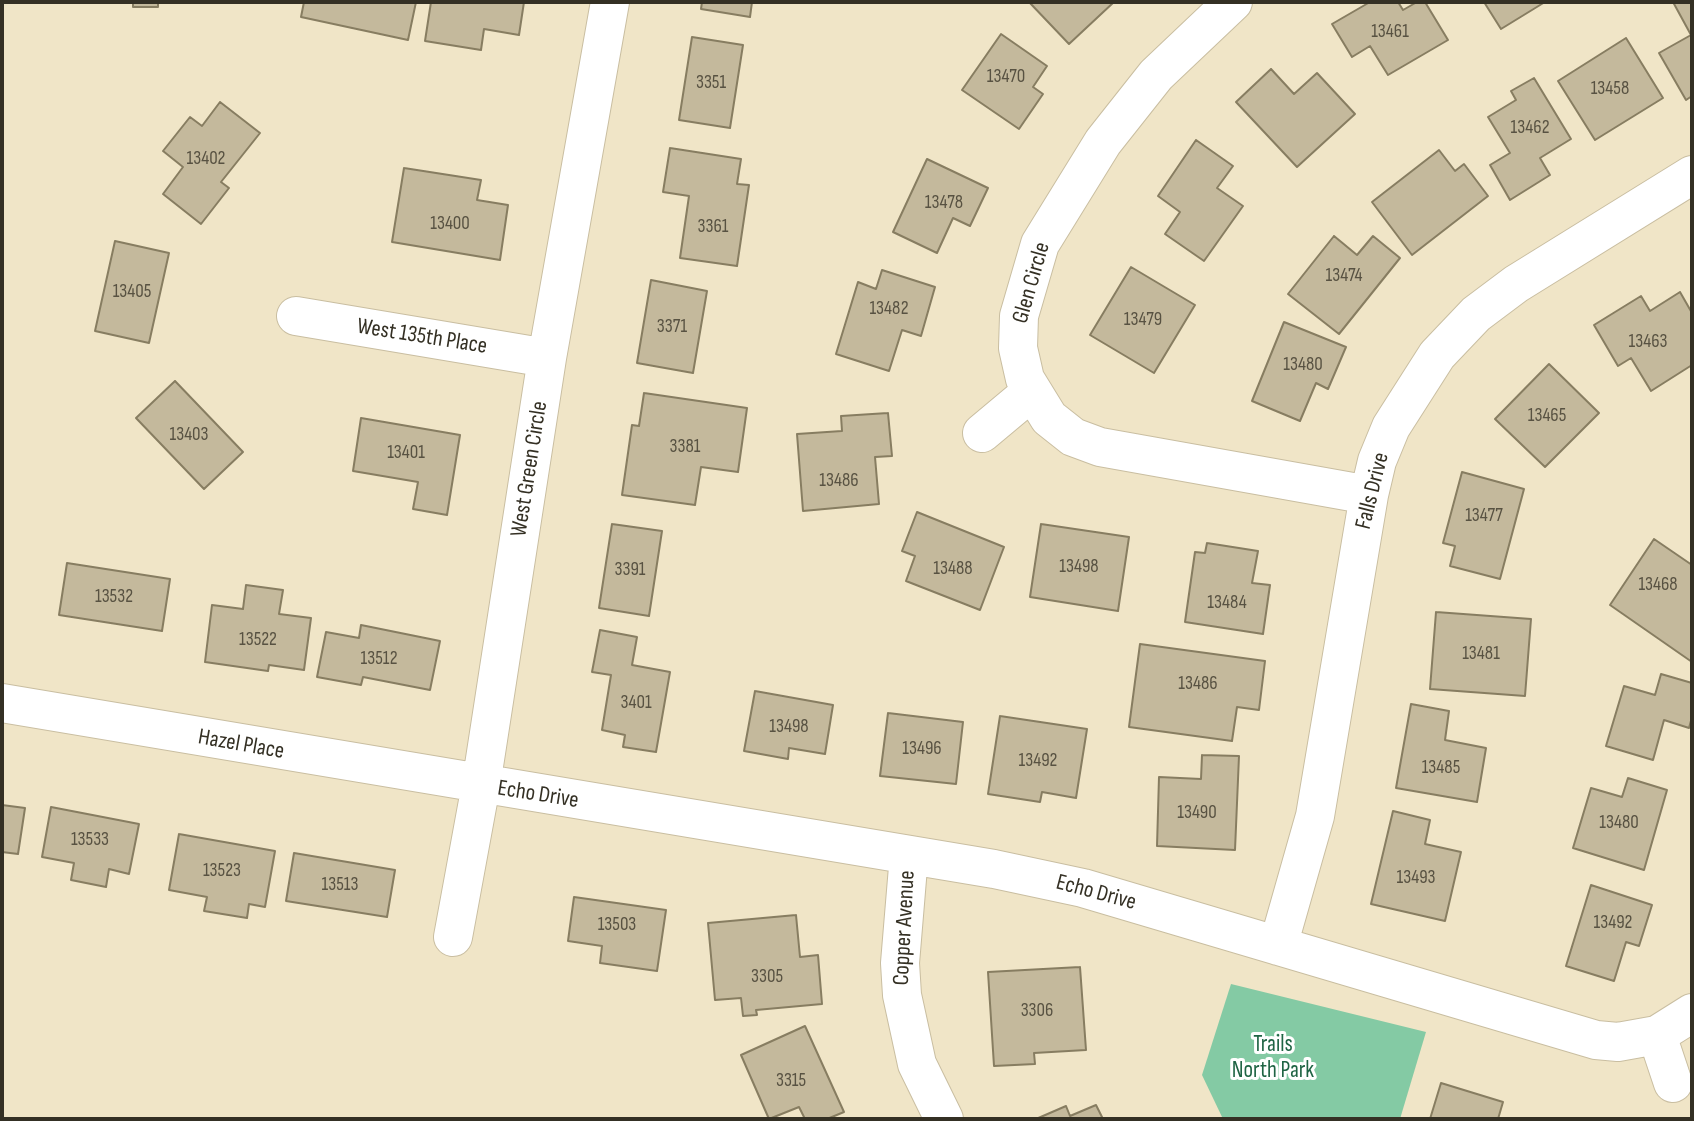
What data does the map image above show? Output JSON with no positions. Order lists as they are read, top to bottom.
{
  "streets": {
    "street": [
      "Glen Circle",
      "West 135th Place",
      "West Green Circle",
      "Falls Drive",
      "Hazel Place",
      "Echo Drive",
      "Copper Avenue"
    ]
  },
  "crossings": [
    ["Glen Circle", "Falls Drive"],
    ["West 135th Place", "West Green Circle"],
    ["West Green Circle", "Hazel Place"],
    ["West Green Circle", "Echo Drive"],
    ["Falls Drive", "Echo Drive"],
    ["Hazel Place", "Echo Drive"],
    ["Echo Drive", "Copper Avenue"]
  ],
  "parks": ["Trails North Park"],
  "house_numbers": [
    "13461",
    "13470",
    "3351",
    "13458",
    "13462",
    "13402",
    "13478",
    "13400",
    "3361",
    "13474",
    "13405",
    "13482",
    "13479",
    "3371",
    "13463",
    "13480",
    "13465",
    "13403",
    "3381",
    "13401",
    "13486",
    "13477",
    "13498",
    "13488",
    "3391",
    "13468",
    "13532",
    "13484",
    "13522",
    "13481",
    "13512",
    "13486",
    "3401",
    "13498",
    "13496",
    "13492",
    "13485",
    "13490",
    "13480",
    "13533",
    "13523",
    "13493",
    "13513",
    "13492",
    "13503",
    "3305",
    "3306",
    "3315"
  ]
}
